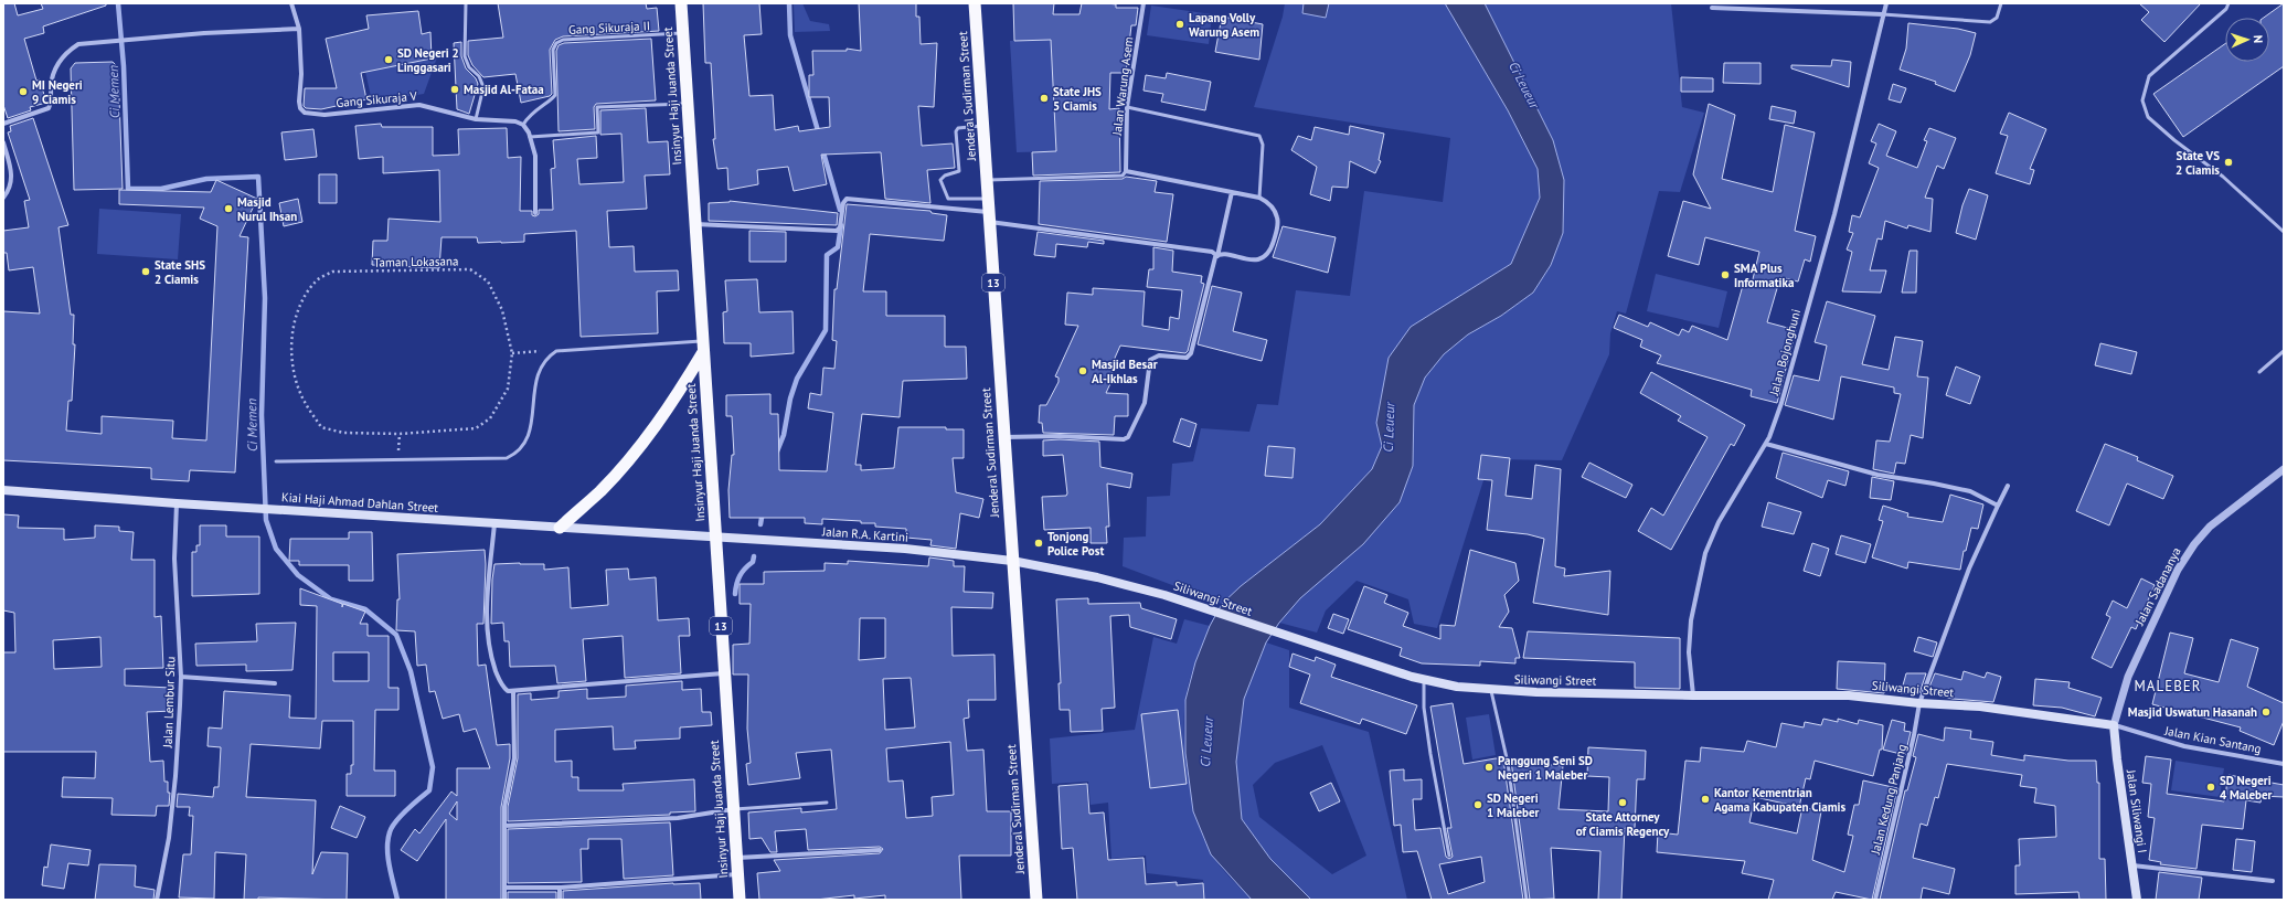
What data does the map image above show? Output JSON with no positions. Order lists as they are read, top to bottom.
{
  "streets": {
    "highway": ["Insinyur Haji Juanda Street", "Jenderal Sudirman Street", "13"],
    "main road": [
      "Kiai Haji Ahmad Dahlan Street",
      "Jalan R.A. Kartini",
      "Siliwangi Street",
      "Jalan Siliwangi I"
    ],
    "street": [
      "Jalan Warung Asem",
      "Gang Sikuraja V",
      "Jalan Bojonghuni",
      "Jalan Sadananya",
      "Jalan Lembur Situ",
      "Jalan Kian Santang",
      "Jalan Kedung Panjang"
    ],
    "lane": ["Gang Sikuraja II"],
    "path": ["Taman Lokasana"]
  },
  "crossings": [
    ["Gang Sikuraja II", "Insinyur Haji Juanda Street"],
    ["Gang Sikuraja II", "Gang Sikuraja V"],
    ["Insinyur Haji Juanda Street", "Kiai Haji Ahmad Dahlan Street"],
    ["Insinyur Haji Juanda Street", "Jalan R.A. Kartini"],
    ["Jenderal Sudirman Street", "Jalan R.A. Kartini"],
    ["Jenderal Sudirman Street", "Siliwangi Street"],
    ["Jalan Bojonghuni", "Siliwangi Street"],
    ["Kiai Haji Ahmad Dahlan Street", "Jalan R.A. Kartini"],
    ["Kiai Haji Ahmad Dahlan Street", "Jalan Lembur Situ"],
    ["Jalan R.A. Kartini", "Siliwangi Street"],
    ["Jalan Sadananya", "Siliwangi Street"],
    ["Jalan Sadananya", "Jalan Kian Santang"],
    ["Jalan Sadananya", "Jalan Siliwangi I"],
    ["Siliwangi Street", "Jalan Kian Santang"],
    ["Siliwangi Street", "Jalan Kedung Panjang"],
    ["Siliwangi Street", "Jalan Siliwangi I"],
    ["Jalan Kian Santang", "Jalan Siliwangi I"]
  ],
  "districts": ["MALEBER"],
  "water": ["Ci Leueur", "Ci Memen"],
  "places": [
    "Lapang Volly Warung Asem",
    "SD Negeri 2 Linggasari",
    "Masjid Al-Fataa",
    "MI Negeri 9 Ciamis",
    "State JHS 5 Ciamis",
    "State VS 2 Ciamis",
    "Masjid Nurul Ihsan",
    "State SHS 2 Ciamis",
    "SMA Plus Informatika",
    "Masjid Besar Al-Ikhlas",
    "Tonjong Police Post",
    "Masjid Uswatun Hasanah",
    "Panggung Seni SD Negeri 1 Maleber",
    "SD Negeri 4 Maleber",
    "Kantor Kementrian Agama Kabupaten Ciamis",
    "State Attorney of Ciamis Regency",
    "SD Negeri 1 Maleber"
  ],
  "north": "right"
}
